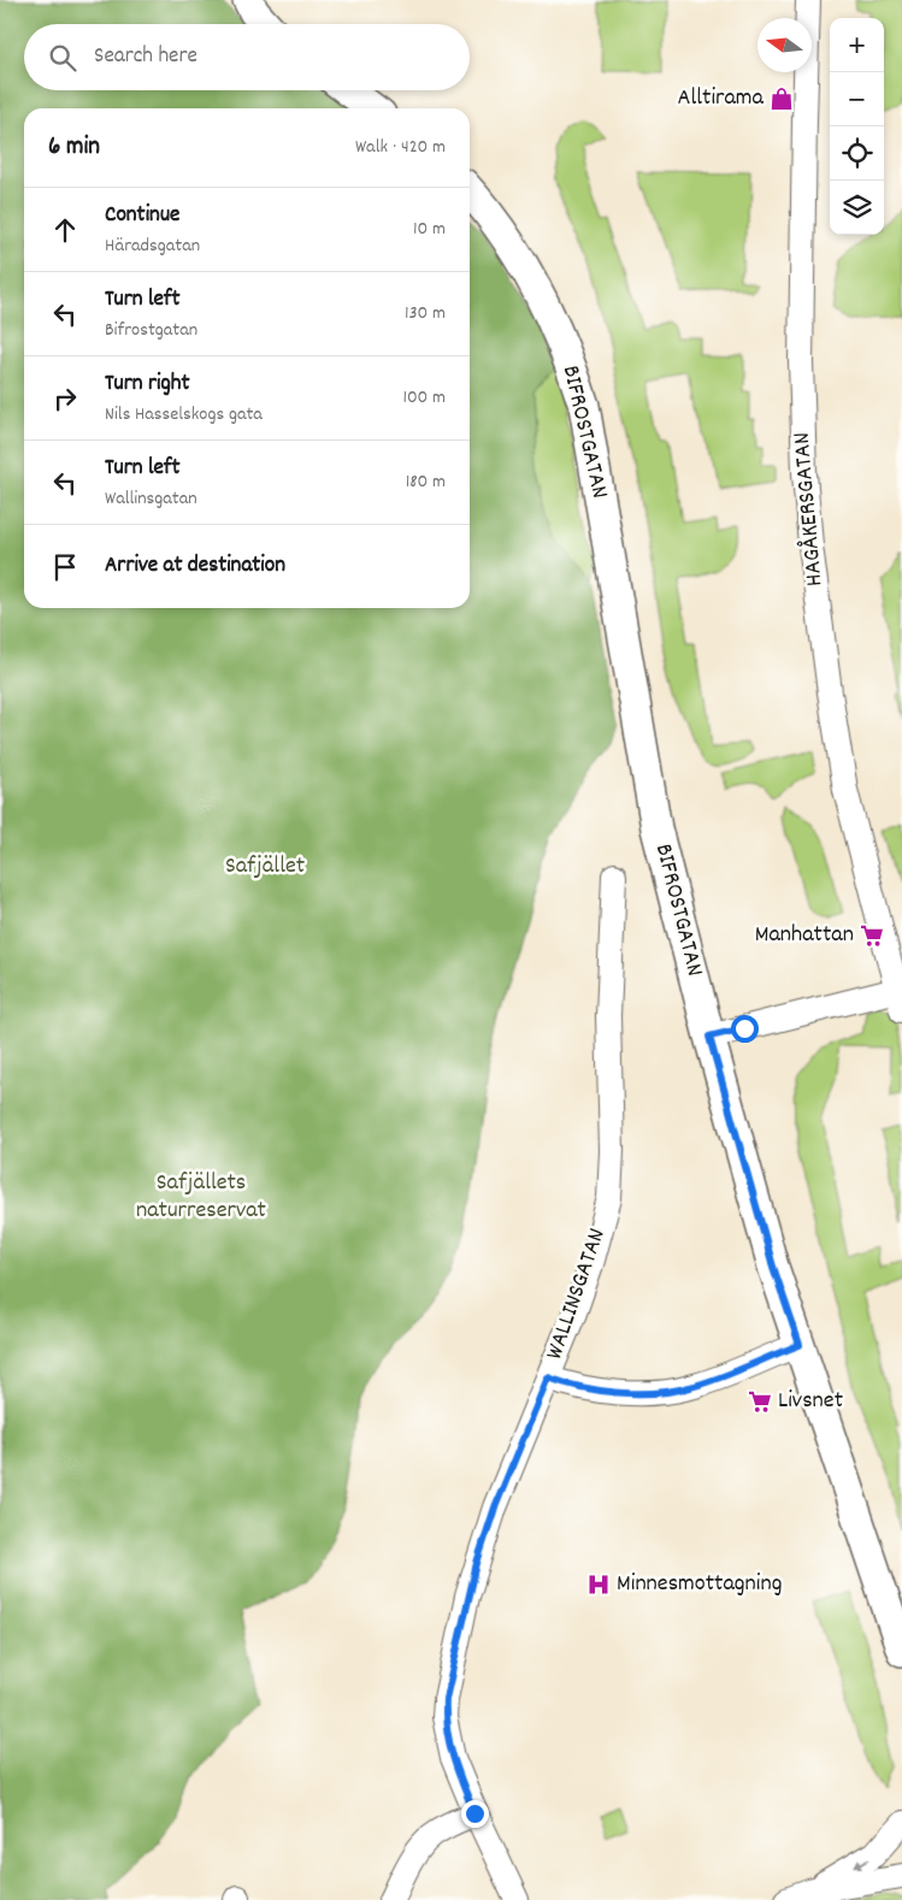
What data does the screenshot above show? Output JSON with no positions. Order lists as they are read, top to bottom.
{
  "streets": {
    "main road": ["BIFROSTGATAN"],
    "street": ["HAGÅKERSGATAN", "WALLINSGATAN"]
  },
  "parks": ["Safjället", "Safjällets naturreservat"],
  "places": {
    "shop": ["Alltirama"],
    "supermarket": ["Manhattan", "Livsnet"],
    "hospital": ["Minnesmottagning"]
  },
  "north": "left",
  "page": {
    "map_buttons": ["+", "−"],
    "search": "Search here",
    "heading": ["6 min", "Walk · 420 m"],
    "list": [
      ["Continue", "Häradsgatan", "10 m"],
      ["Turn left", "Bifrostgatan", "130 m"],
      ["Turn right", "Nils Hasselskogs gata", "100 m"],
      ["Turn left", "Wallinsgatan", "180 m"],
      "Arrive at destination"
    ]
  }
}
